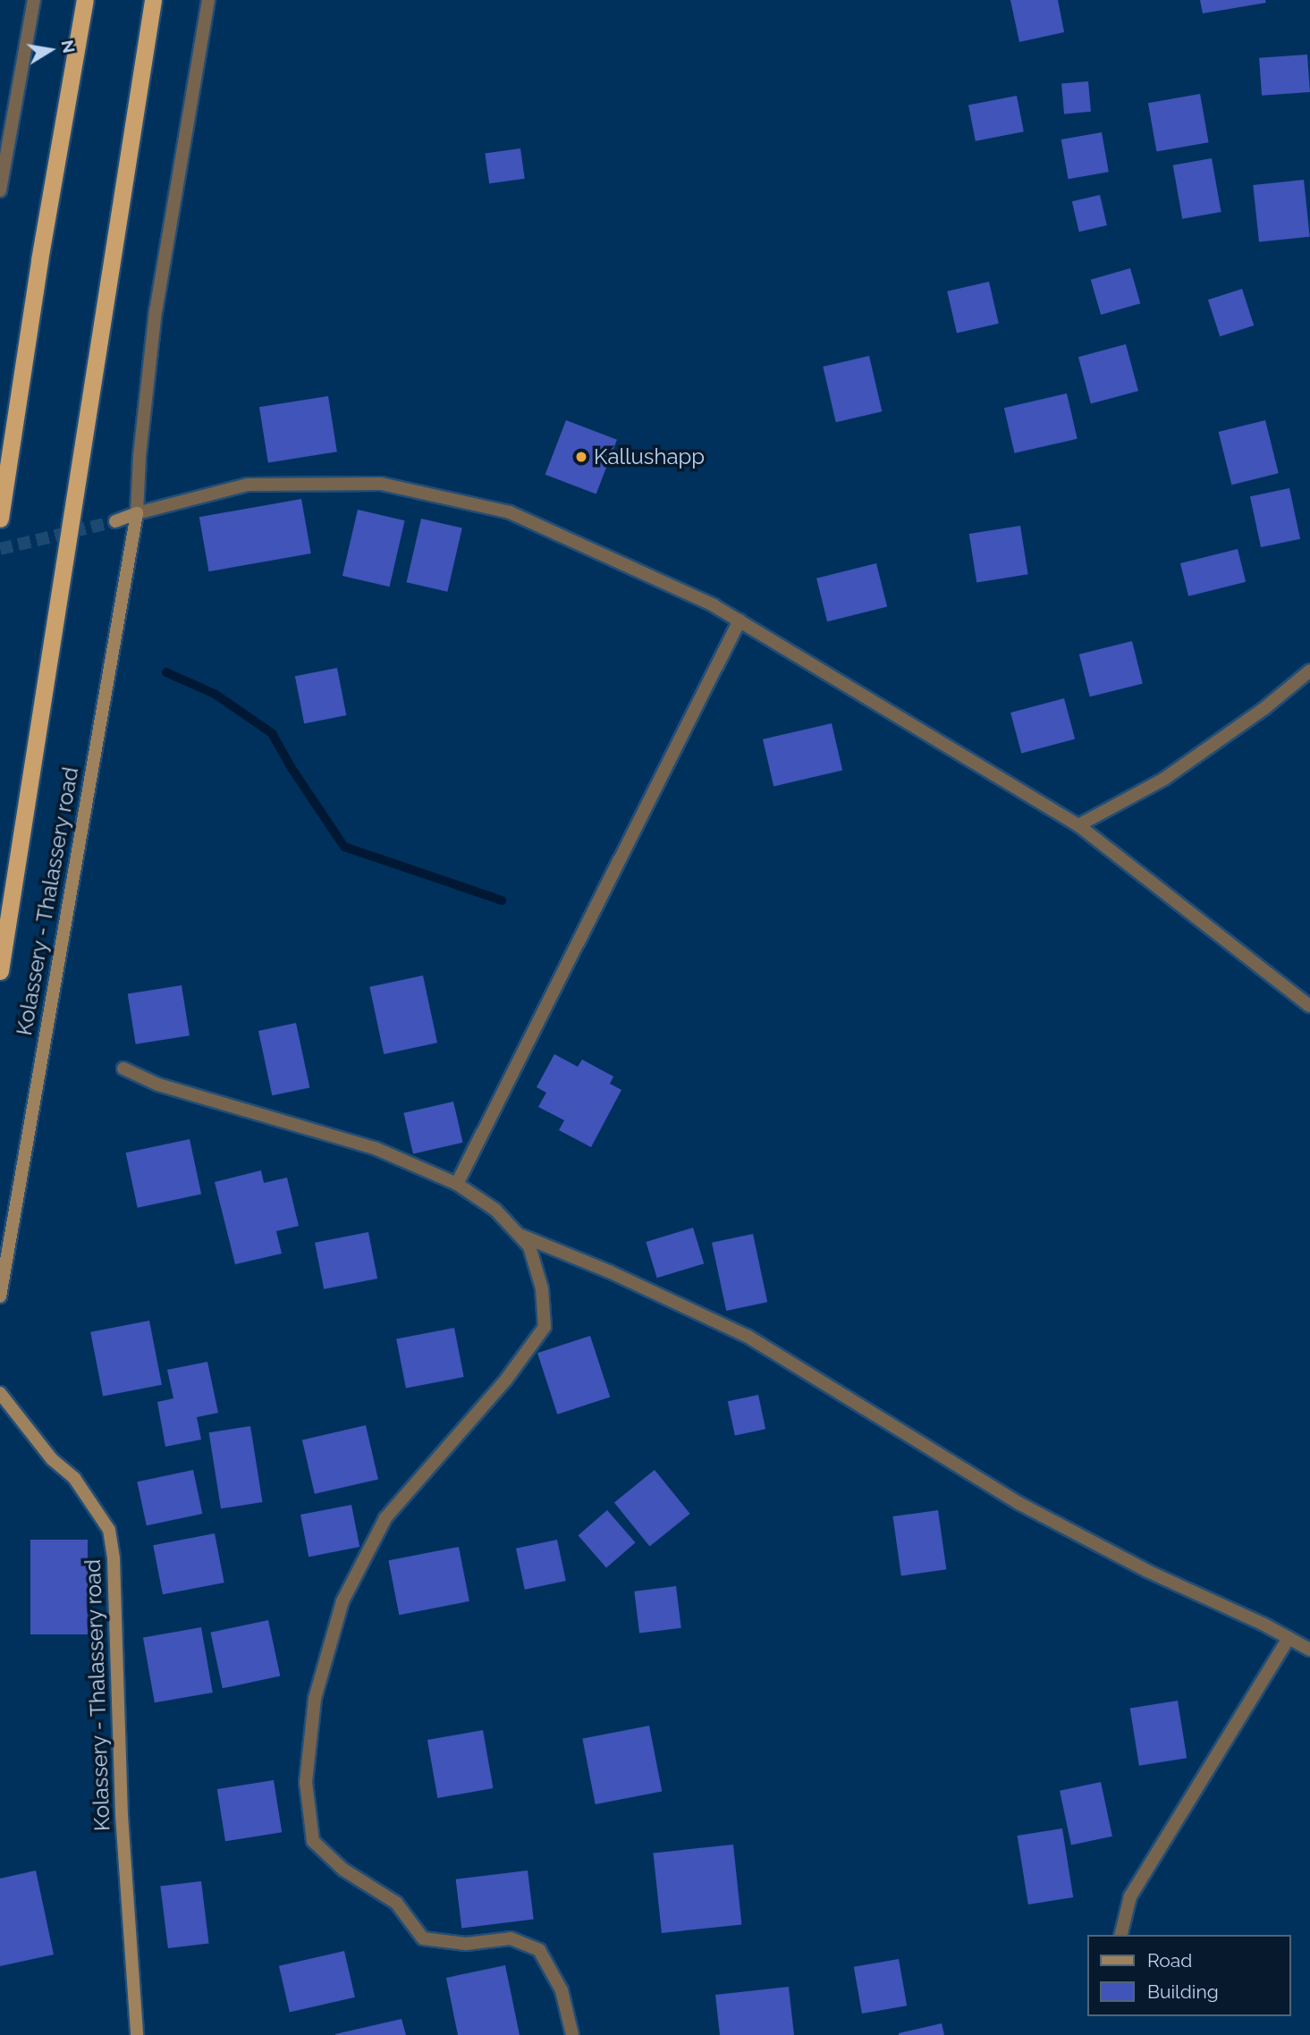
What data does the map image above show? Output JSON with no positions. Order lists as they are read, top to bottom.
{
  "streets": {
    "main road": ["Kolassery - Thalassery road"]
  },
  "places": ["Kallushapp"],
  "legend": ["Road", "Building"],
  "north": "right"
}
